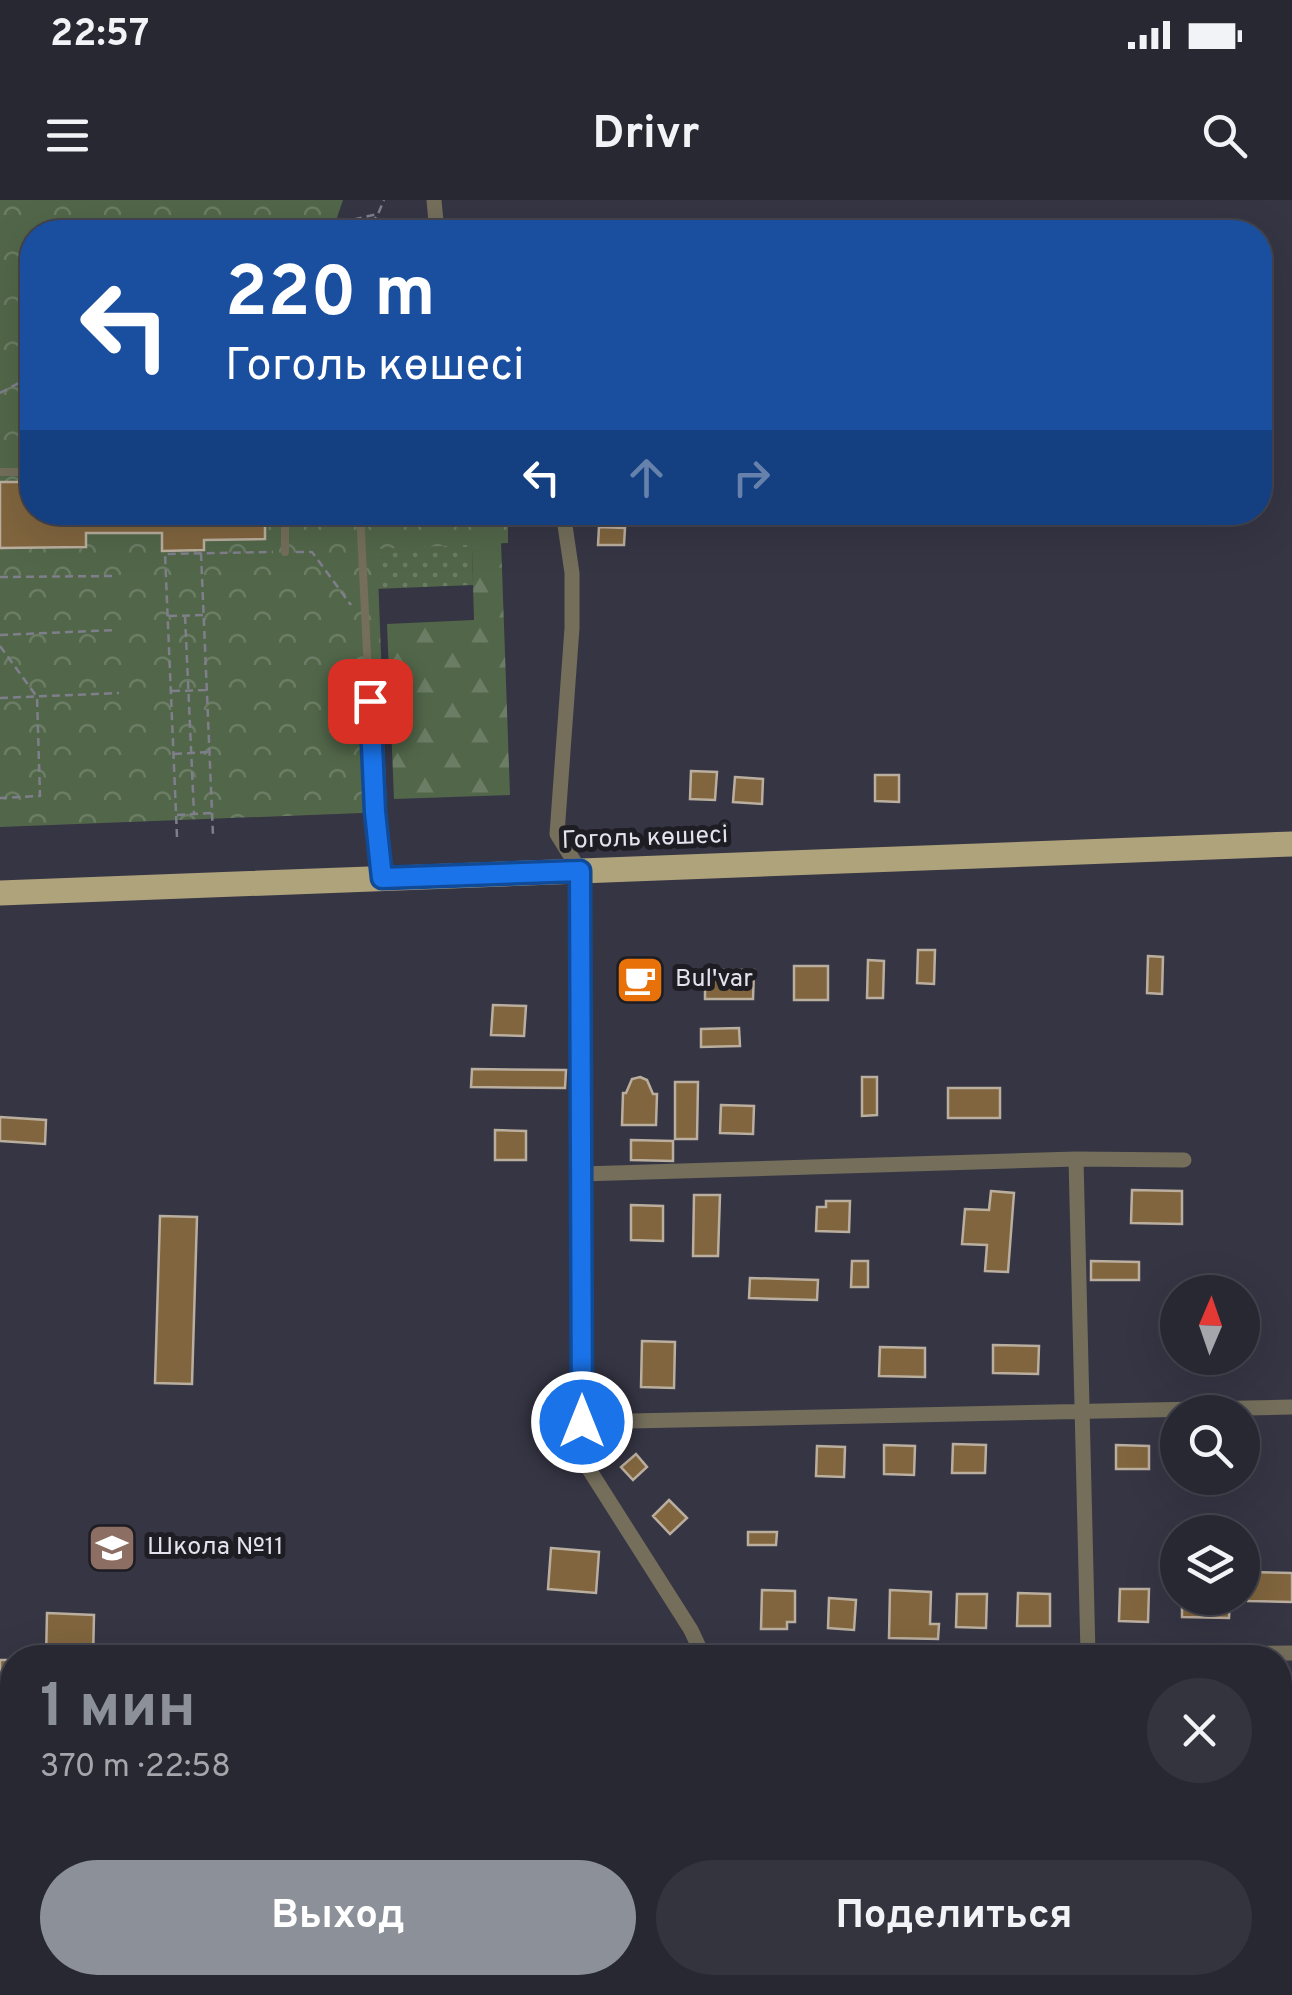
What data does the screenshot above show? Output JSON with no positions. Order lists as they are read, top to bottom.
{
  "streets": {
    "main road": ["Гоголь көшесі"]
  },
  "places": {
    "cafe": ["Bul'var"],
    "school or university": ["Школа №11"]
  },
  "north": "top",
  "page": {
    "status": "22:57",
    "header": "Drivr",
    "turn": ["220 m", "Гоголь көшесі"],
    "heading": ["1 мин", "370 m · 22:58"],
    "buttons": ["Выход", "Поделиться"]
  }
}
